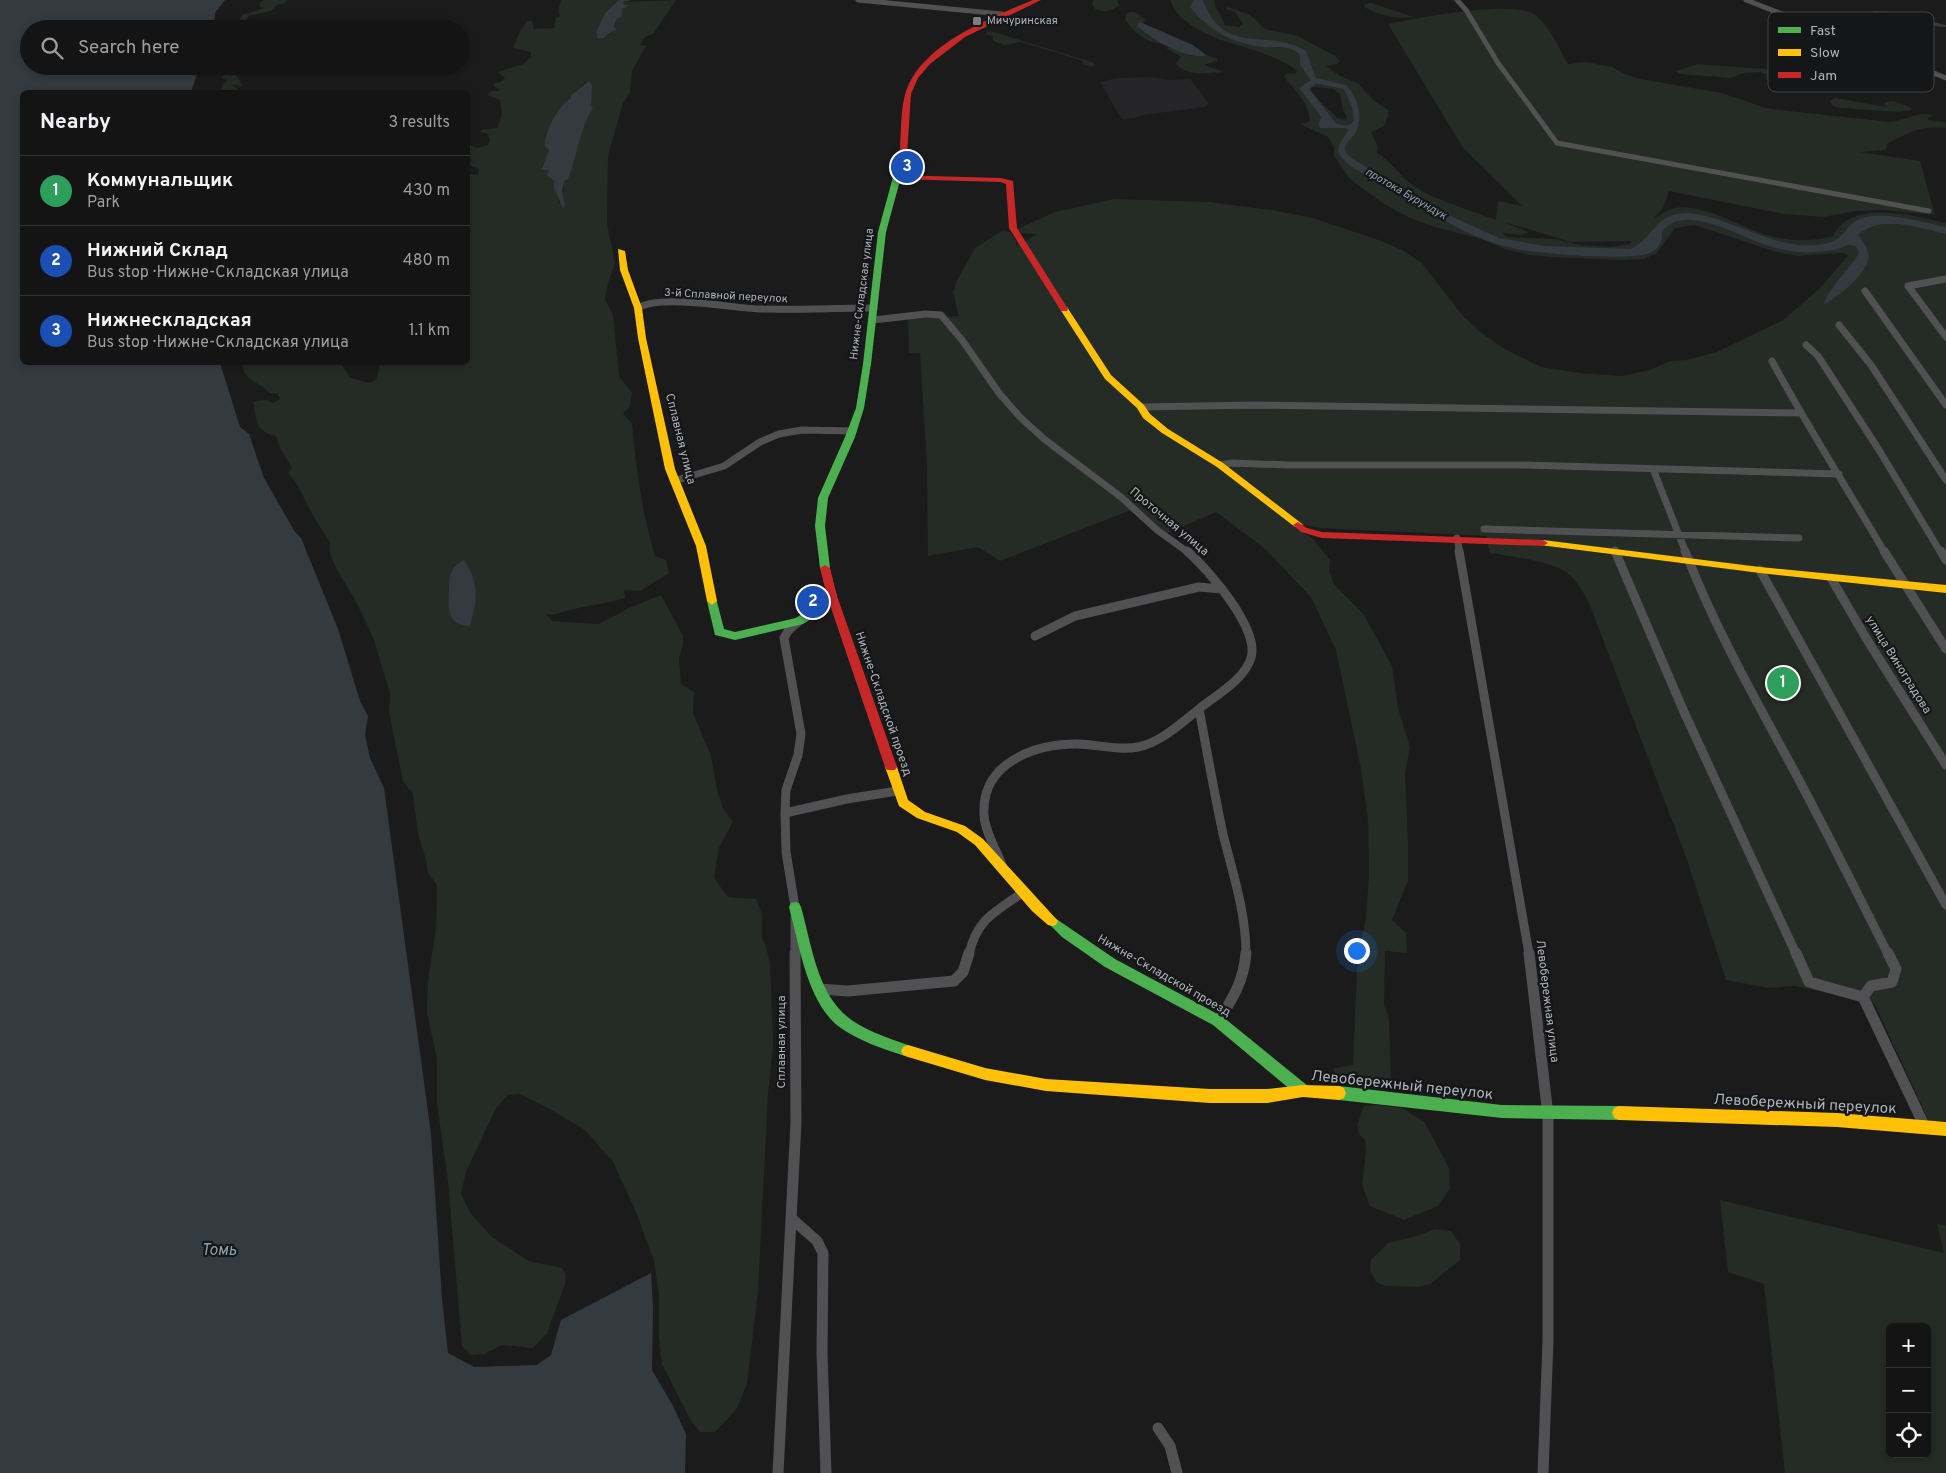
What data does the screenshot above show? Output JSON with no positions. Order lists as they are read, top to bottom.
{
  "streets": {
    "street": [
      "Нижне-Складская улица",
      "3-й Сплавной переулок",
      "Сплавная улица",
      "Проточная улица",
      "улица Виноградова",
      "Нижне-Складской проезд",
      "Левобережная улица",
      "Левобережный переулок"
    ]
  },
  "crossings": [
    ["Нижне-Складская улица", "3-й Сплавной переулок"],
    ["Нижне-Складская улица", "Проточная улица"],
    ["Нижне-Складская улица", "Нижне-Складской проезд"],
    ["3-й Сплавной переулок", "Сплавная улица"],
    ["Сплавная улица", "Левобережный переулок"],
    ["Нижне-Складской проезд", "Левобережный переулок"],
    ["Левобережная улица", "Левобережный переулок"]
  ],
  "water": ["протока Бурундук", "Томь"],
  "places": {
    "transit": ["Мичуринская"]
  },
  "legend": ["Fast", "Slow", "Jam"],
  "page": {
    "search": "Search here",
    "heading": ["Nearby", "3 results"],
    "pins": ["3", "2", "1"],
    "list": [
      {
        "mark": "1",
        "name": "Коммунальщик",
        "note": "Park",
        "value": "430 m"
      },
      {
        "mark": "2",
        "name": "Нижний Склад",
        "note": "Bus stop · Нижне-Складская улица",
        "value": "480 m"
      },
      {
        "mark": "3",
        "name": "Нижнескладская",
        "note": "Bus stop · Нижне-Складская улица",
        "value": "1.1 km"
      }
    ],
    "map_buttons": ["+", "−"]
  }
}
